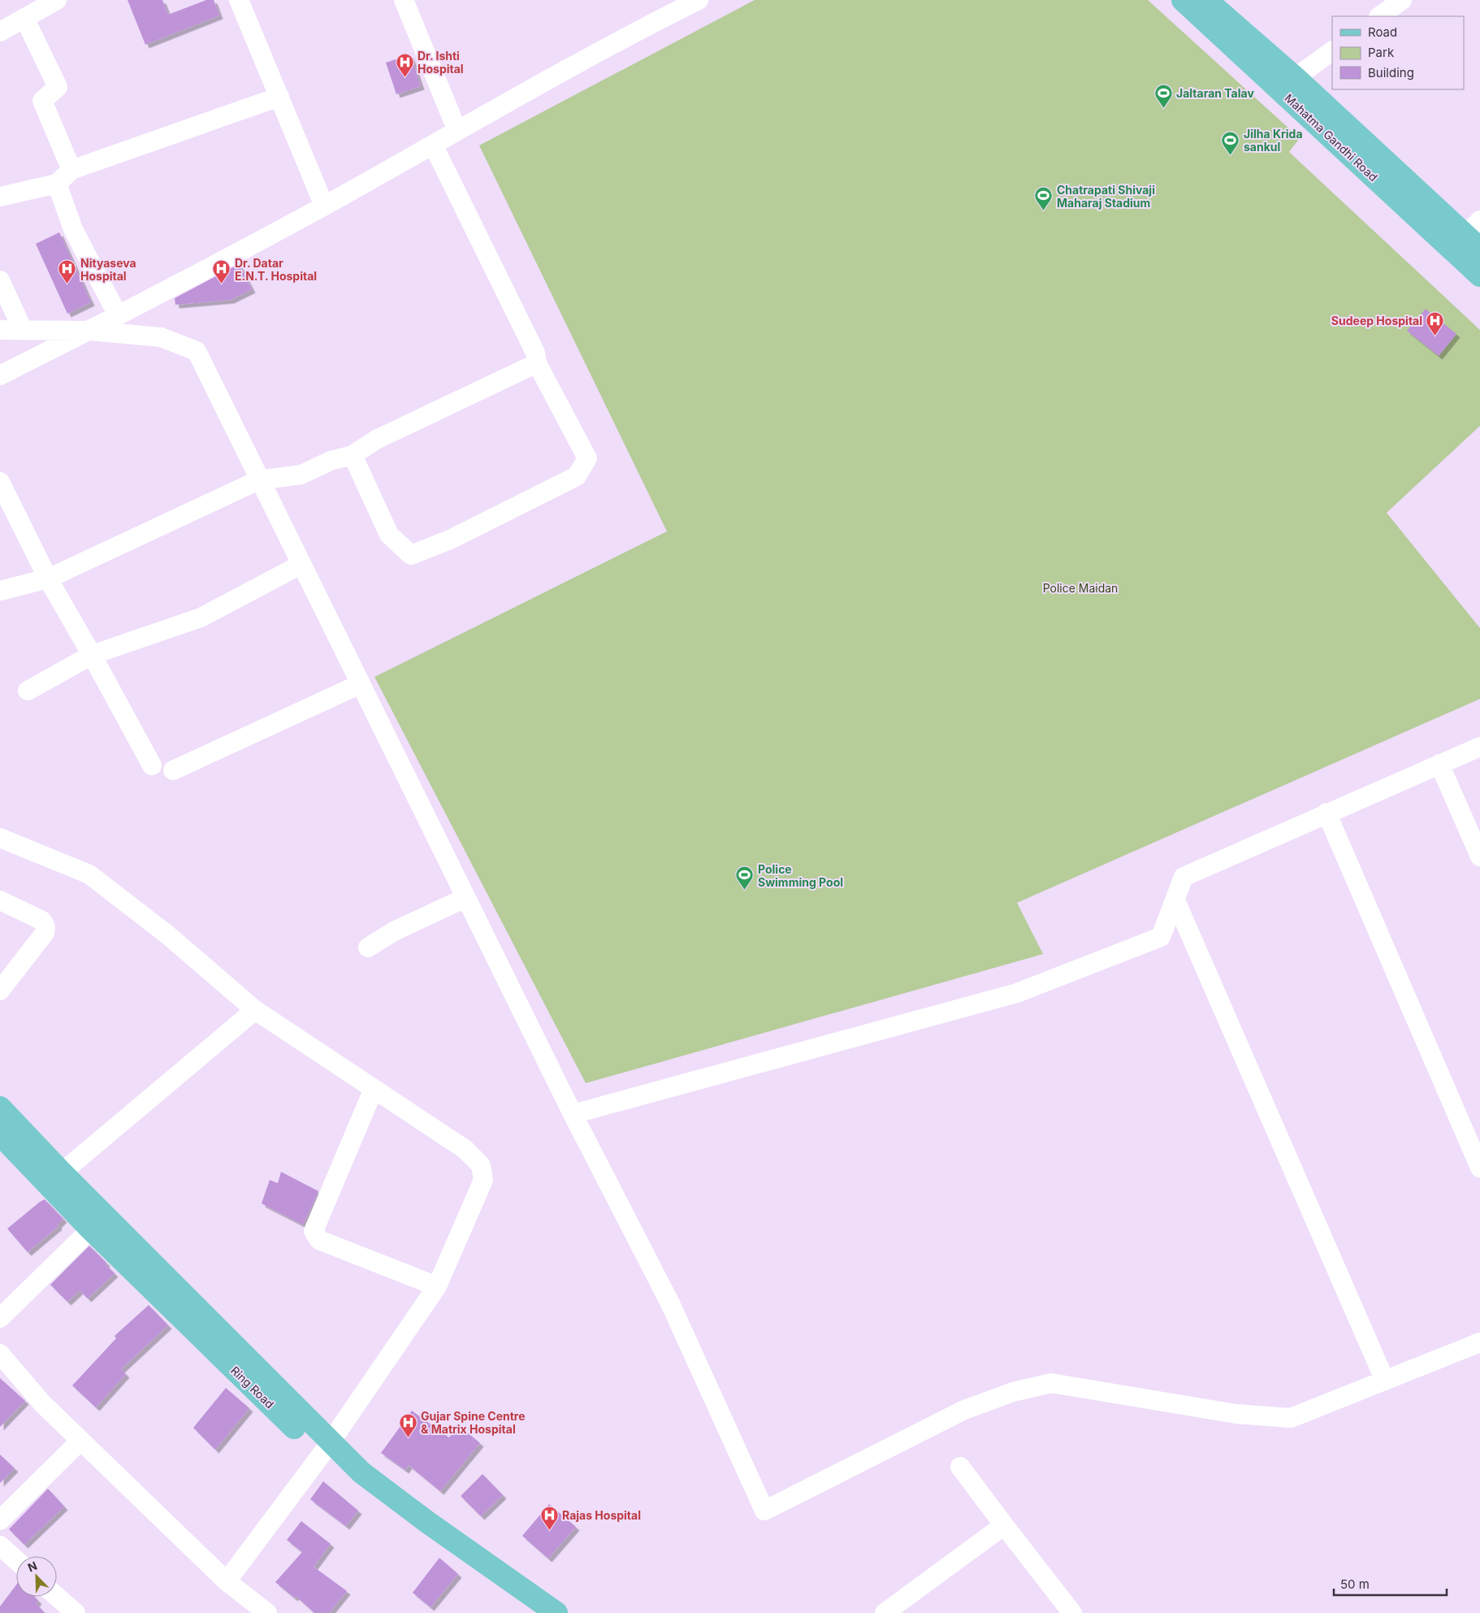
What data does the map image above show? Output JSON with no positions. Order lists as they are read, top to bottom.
{
  "streets": {
    "main road": ["Mahatma Gandhi Road", "Ring Road"]
  },
  "parks": ["Police Maidan"],
  "places": {
    "hospital": [
      "Dr. Ishti Hospital",
      "Nityaseva Hospital",
      "Dr. Datar E.N.T. Hospital",
      "Sudeep Hospital",
      "Gujar Spine Centre & Matrix Hospital",
      "Rajas Hospital"
    ],
    "sports": [
      "Jaltaran Talav",
      "Jilha Krida sankul",
      "Chatrapati Shivaji Maharaj Stadium",
      "Police Swimming Pool"
    ]
  },
  "legend": ["Road", "Park", "Building"],
  "scale_bar": "50 m",
  "north": "top left"
}
